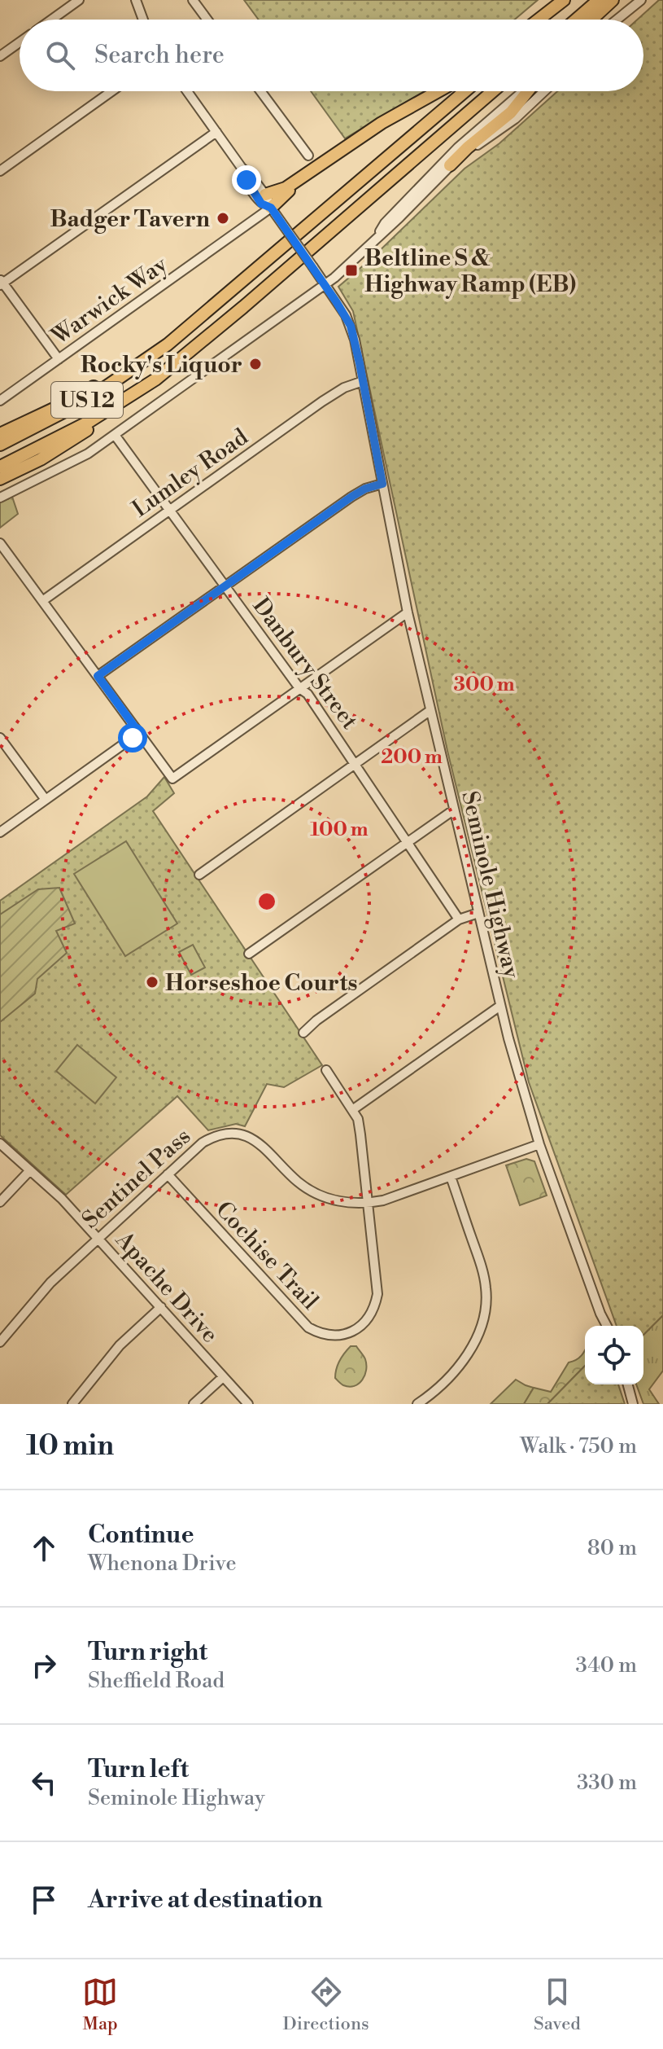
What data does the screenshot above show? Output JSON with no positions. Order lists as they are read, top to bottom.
{
  "streets": {
    "highway": ["US 12"],
    "street": [
      "Warwick Way",
      "Lumley Road",
      "Danbury Street",
      "Seminole Highway",
      "Sentinel Pass",
      "Cochise Trail",
      "Apache Drive"
    ]
  },
  "crossings": [
    ["Warwick Way", "Seminole Highway"],
    ["Lumley Road", "Danbury Street"],
    ["Lumley Road", "Seminole Highway"],
    ["Seminole Highway", "Sentinel Pass"],
    ["Sentinel Pass", "Cochise Trail"],
    ["Sentinel Pass", "Apache Drive"]
  ],
  "places": {
    "other": ["Badger Tavern", "Rocky's Liquor", "Horseshoe Courts"],
    "transit": ["Beltline S & Highway Ramp (EB)"]
  },
  "page": {
    "search": "Search here",
    "heading": ["10 min", "Walk · 750 m"],
    "list": [
      ["Continue", "Whenona Drive", "80 m"],
      ["Turn right", "Sheffield Road", "340 m"],
      ["Turn left", "Seminole Highway", "330 m"],
      "Arrive at destination"
    ],
    "nav": ["Map", "Directions", "Saved"]
  },
  "rings": ["300 m", "200 m", "100 m"]
}
